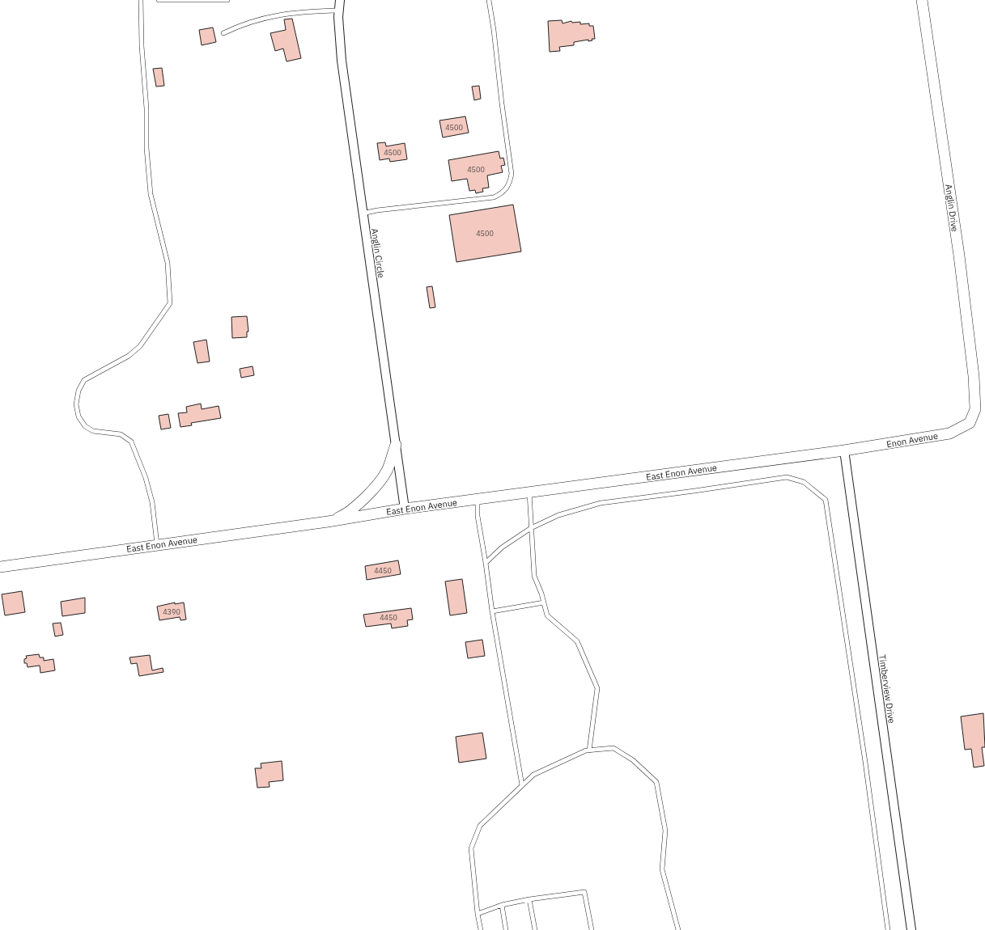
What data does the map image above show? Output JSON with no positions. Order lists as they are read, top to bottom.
{
  "streets": {
    "street": [
      "Anglin Drive",
      "Anglin Circle",
      "Enon Avenue",
      "East Enon Avenue",
      "Timberview Drive"
    ]
  },
  "crossings": [
    ["Anglin Drive", "Enon Avenue"],
    ["Anglin Circle", "East Enon Avenue"],
    ["Enon Avenue", "East Enon Avenue"],
    ["Enon Avenue", "Timberview Drive"],
    ["East Enon Avenue", "Timberview Drive"]
  ],
  "house_numbers": [
    "4500",
    "4500",
    "4500",
    "4500",
    "4450",
    "4390",
    "4450"
  ]
}
